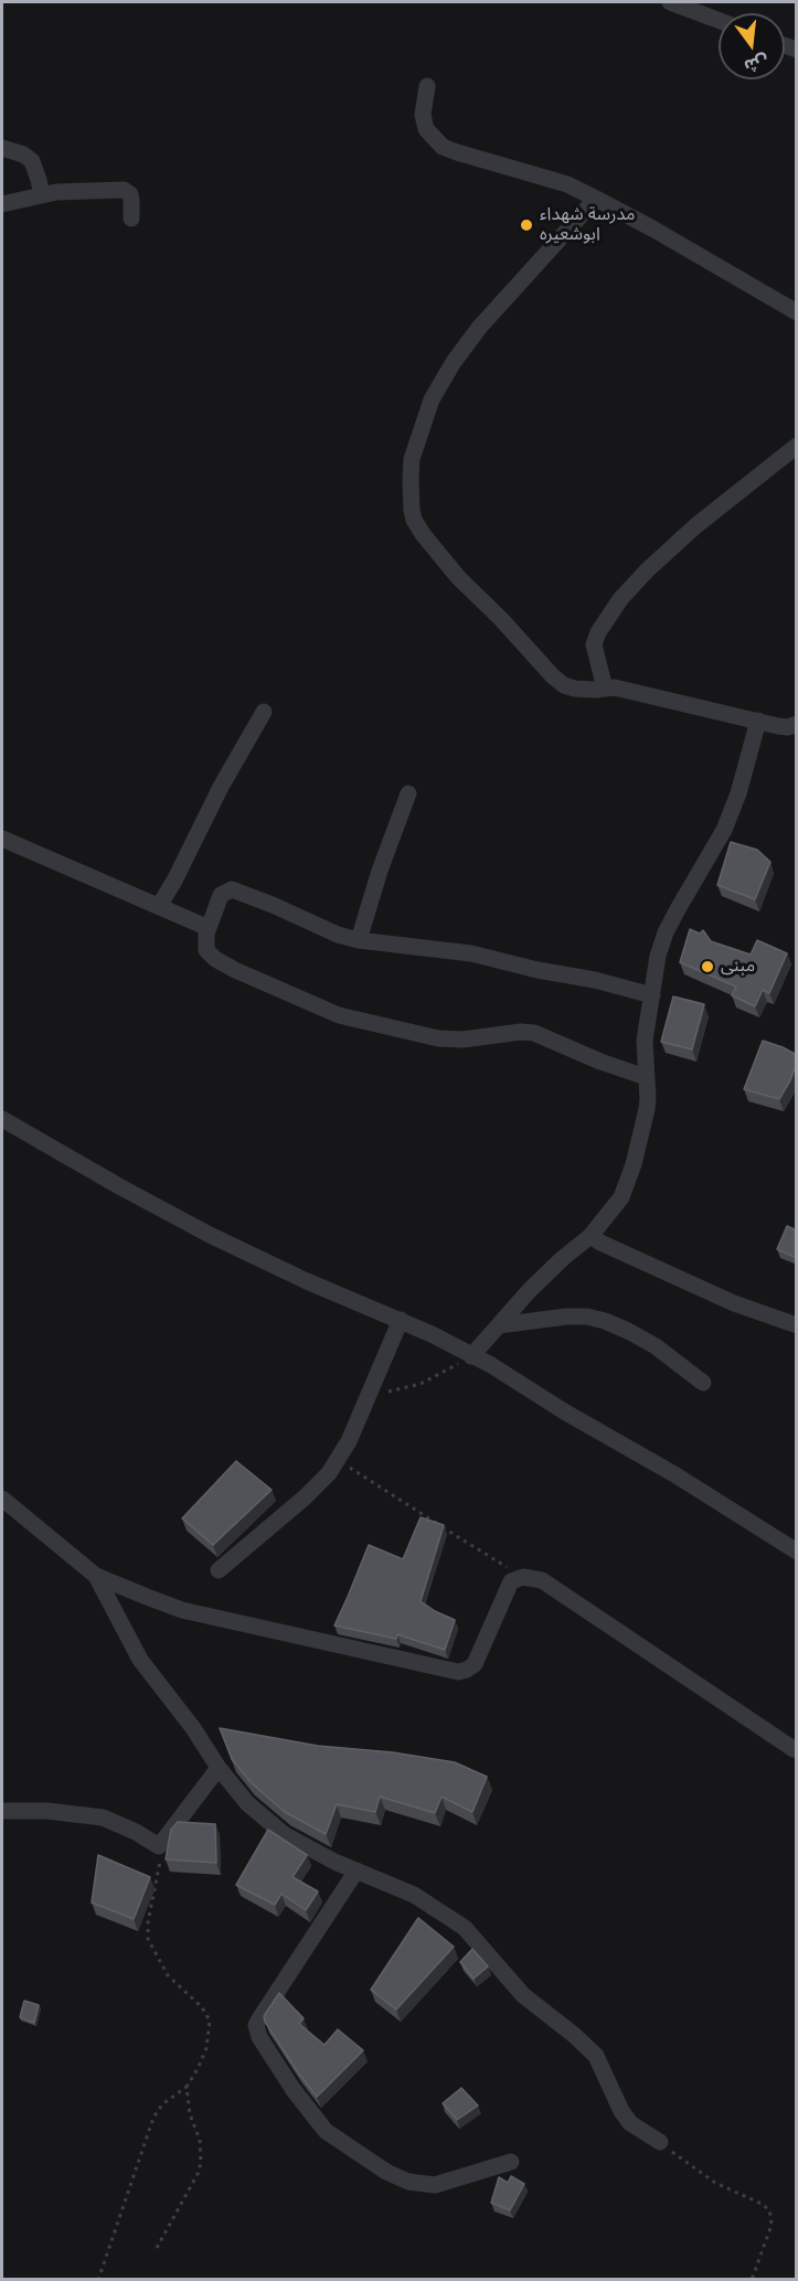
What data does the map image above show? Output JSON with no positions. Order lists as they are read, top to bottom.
{
  "places": ["مدرسة شهداء ابوشعيره", "مبنى"],
  "north": "bottom"
}
